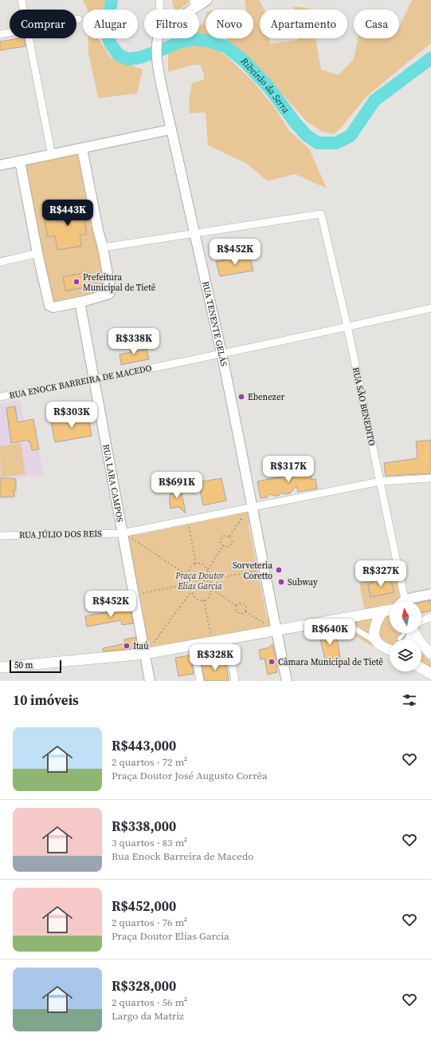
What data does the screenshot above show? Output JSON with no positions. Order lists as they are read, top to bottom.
{
  "streets": {
    "street": [
      "RUA TENENTE GELÁS",
      "RUA ENOCK BARREIRA DE MACEDO",
      "RUA SÃO BENEDITO",
      "RUA LARA CAMPOS",
      "RUA JÚLIO DOS REIS"
    ]
  },
  "crossings": [
    ["RUA TENENTE GELÁS", "RUA ENOCK BARREIRA DE MACEDO"],
    ["RUA TENENTE GELÁS", "RUA SÃO BENEDITO"],
    ["RUA ENOCK BARREIRA DE MACEDO", "RUA SÃO BENEDITO"],
    ["RUA ENOCK BARREIRA DE MACEDO", "RUA LARA CAMPOS"],
    ["RUA LARA CAMPOS", "RUA JÚLIO DOS REIS"]
  ],
  "water": ["Ribeirão da Serra"],
  "parks": ["Praça Doutor Elias Garcia"],
  "places": [
    "Prefeitura Municipal de Tietê",
    "Ebenezer",
    "Sorveteria Coretto",
    "Subway",
    "Itaú",
    "Câmara Municipal de Tietê"
  ],
  "scale_bar": "50 m",
  "north": "top",
  "page": {
    "chip": [
      "Comprar",
      "Alugar",
      "Filtros",
      "Novo",
      "Apartamento",
      "Casa"
    ],
    "price": [
      "R$443K",
      "R$452K",
      "R$338K",
      "R$303K",
      "R$317K",
      "R$691K",
      "R$327K",
      "R$452K",
      "R$640K",
      "R$328K"
    ],
    "scale": "50 m",
    "heading": "10 imóveis",
    "list": [
      {
        "name": "R$443,000",
        "note": "2 quartos · 72 m² · Praça Doutor José Augusto Corrêa"
      },
      {
        "name": "R$338,000",
        "note": "3 quartos · 83 m² · Rua Enock Barreira de Macedo"
      },
      {
        "name": "R$452,000",
        "note": "2 quartos · 76 m² · Praça Doutor Elias Garcia"
      },
      {
        "name": "R$328,000",
        "note": "2 quartos · 56 m² · Largo da Matriz"
      }
    ]
  }
}
